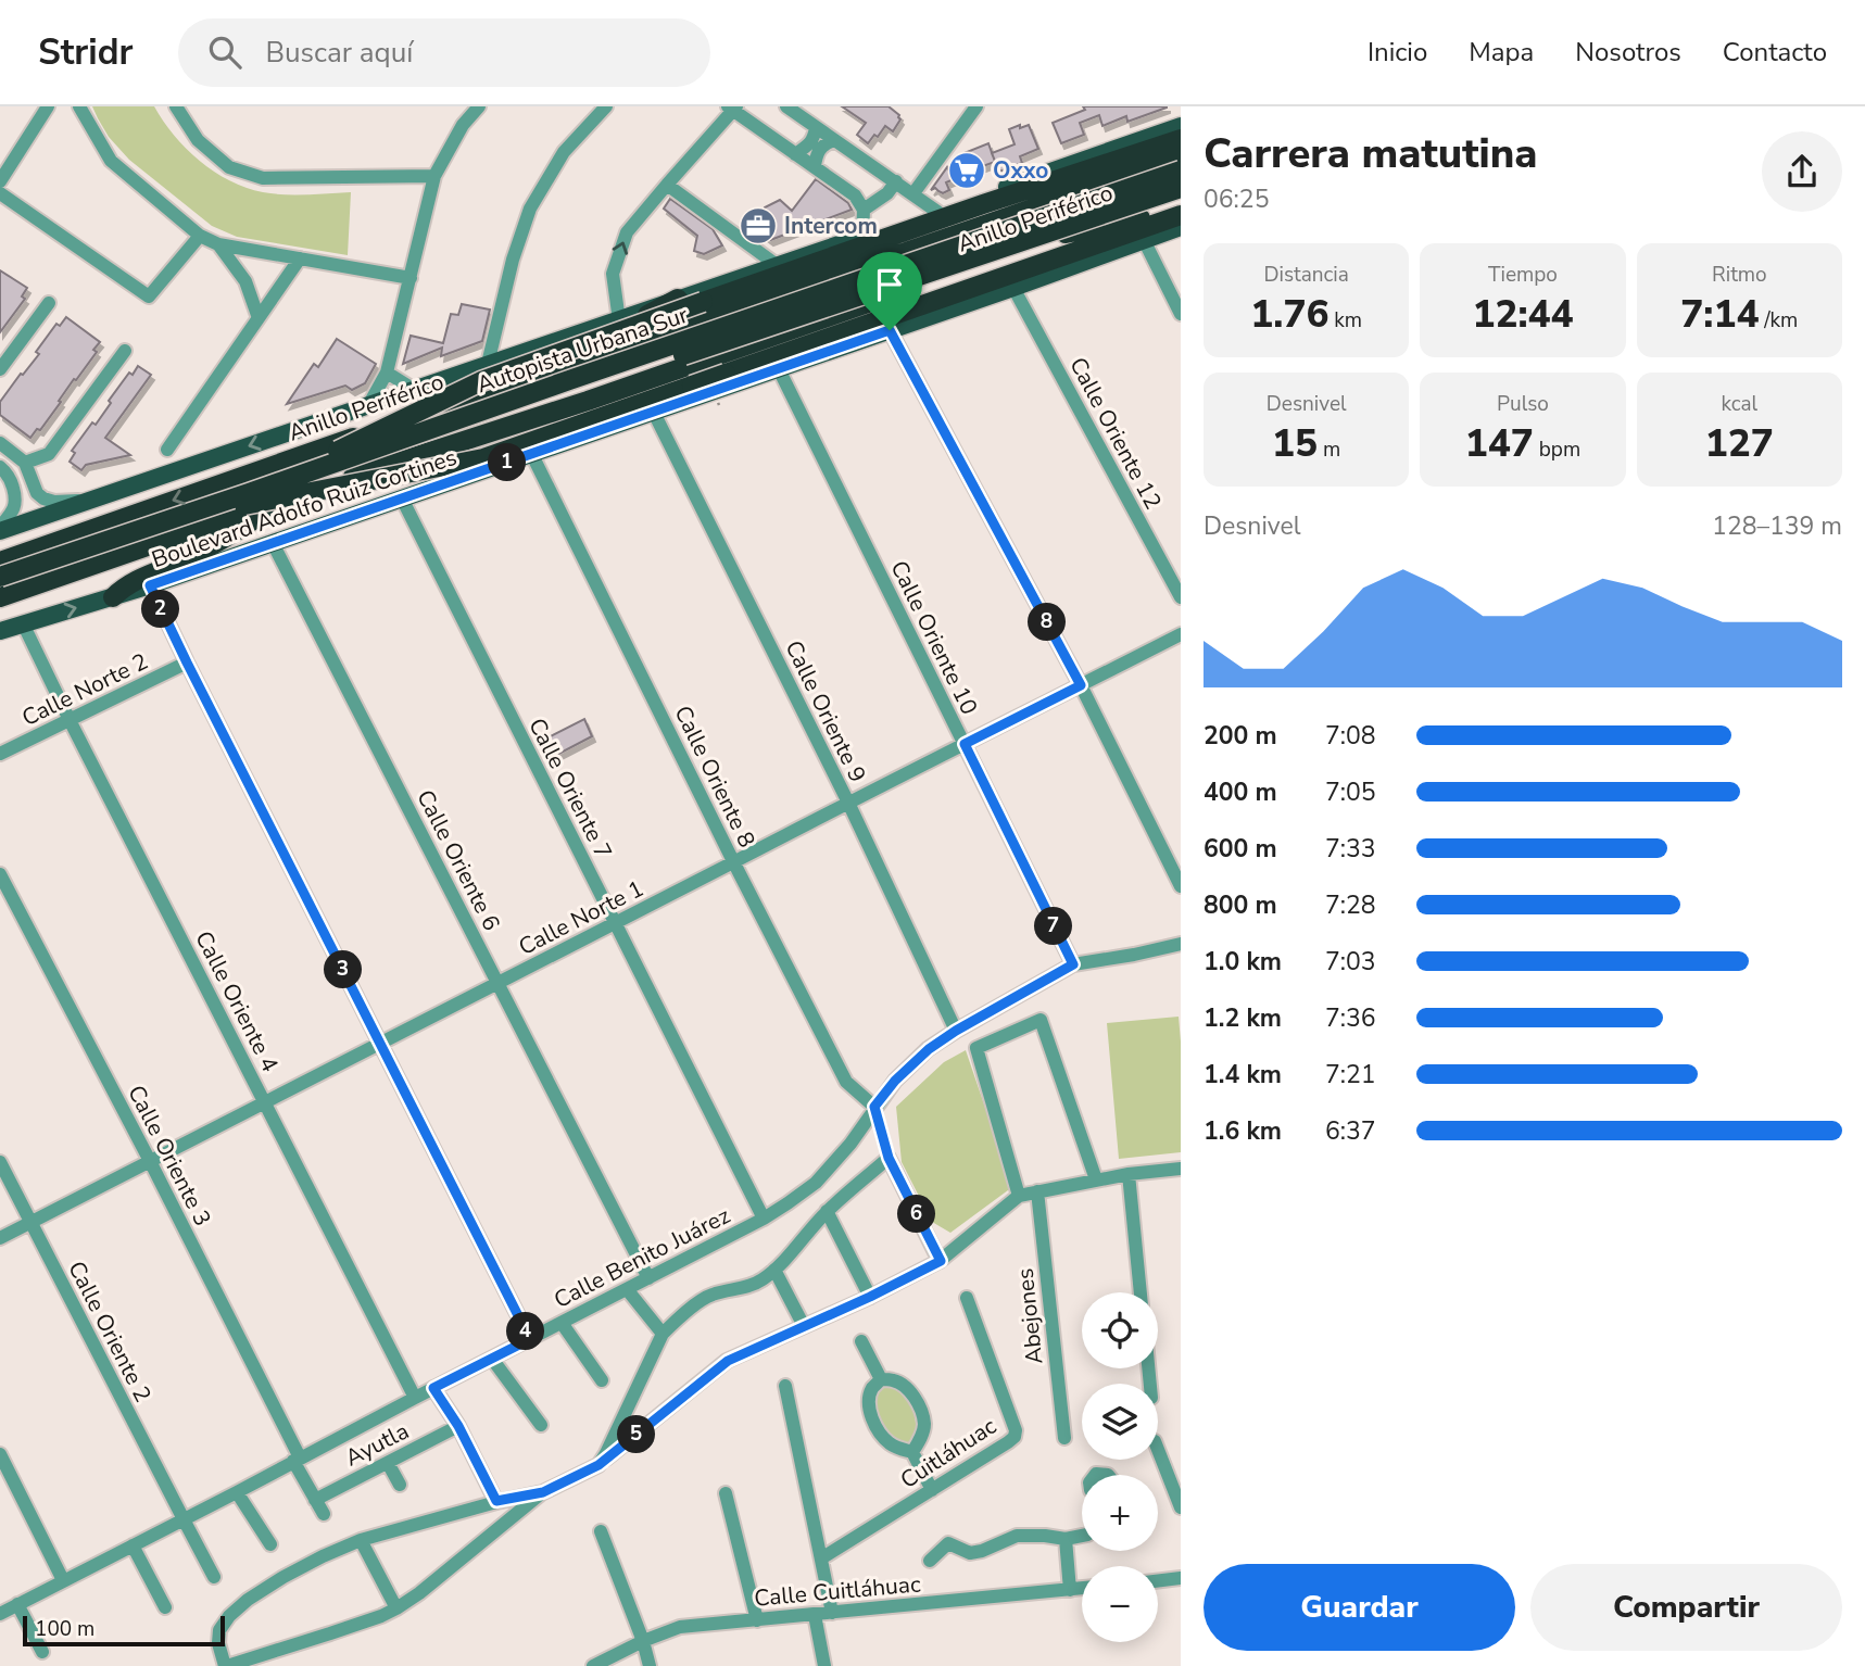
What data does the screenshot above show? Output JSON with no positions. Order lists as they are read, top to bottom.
{
  "streets": {
    "highway": ["Anillo Periférico", "Autopista Urbana Sur"],
    "main road": ["Boulevard Adolfo Ruiz Cortines"],
    "street": [
      "Calle Oriente 12",
      "Calle Oriente 10",
      "Calle Norte 2",
      "Calle Oriente 9",
      "Calle Oriente 8",
      "Calle Oriente 7",
      "Calle Oriente 6",
      "Calle Norte 1",
      "Calle Oriente 4",
      "Calle Oriente 3",
      "Calle Benito Juárez",
      "Abejones",
      "Calle Oriente 2",
      "Ayutla",
      "Cuitláhuac",
      "Calle Cuitláhuac"
    ]
  },
  "crossings": [
    ["Calle Oriente 12", "Boulevard Adolfo Ruiz Cortines"],
    ["Boulevard Adolfo Ruiz Cortines", "Calle Oriente 10"],
    ["Boulevard Adolfo Ruiz Cortines", "Calle Oriente 9"],
    ["Boulevard Adolfo Ruiz Cortines", "Calle Oriente 8"],
    ["Boulevard Adolfo Ruiz Cortines", "Calle Oriente 7"],
    ["Boulevard Adolfo Ruiz Cortines", "Calle Oriente 6"],
    ["Boulevard Adolfo Ruiz Cortines", "Calle Oriente 4"],
    ["Calle Oriente 10", "Calle Norte 1"],
    ["Calle Oriente 10", "Calle Benito Juárez"],
    ["Calle Norte 2", "Calle Oriente 4"],
    ["Calle Oriente 9", "Calle Norte 1"],
    ["Calle Oriente 9", "Calle Benito Juárez"],
    ["Calle Oriente 8", "Calle Norte 1"],
    ["Calle Oriente 8", "Calle Benito Juárez"],
    ["Calle Oriente 7", "Calle Norte 1"],
    ["Calle Oriente 7", "Calle Benito Juárez"],
    ["Calle Oriente 6", "Calle Norte 1"],
    ["Calle Oriente 6", "Calle Benito Juárez"],
    ["Calle Norte 1", "Calle Oriente 4"],
    ["Calle Norte 1", "Calle Oriente 3"],
    ["Calle Norte 1", "Calle Oriente 2"],
    ["Calle Oriente 4", "Calle Benito Juárez"],
    ["Calle Oriente 3", "Calle Benito Juárez"],
    ["Calle Oriente 3", "Ayutla"],
    ["Calle Benito Juárez", "Calle Oriente 2"]
  ],
  "places": {
    "supermarket": ["Oxxo"],
    "office": ["Intercom"]
  },
  "scale_bar": "100 m",
  "page": {
    "header": "Stridr",
    "search": "Buscar aquí",
    "nav": [
      "Inicio",
      "Mapa",
      "Nosotros",
      "Contacto"
    ],
    "heading": ["Carrera matutina", "06:25"],
    "stats": [
      ["Distancia", "1.76 km"],
      ["Tiempo", "12:44"],
      ["Ritmo", "7:14 /km"],
      ["Desnivel", "15 m"],
      ["Pulso", "147 bpm"],
      ["kcal", "127"]
    ],
    "pins": [
      "1",
      "2",
      "8",
      "7",
      "3",
      "6",
      "4",
      "5"
    ],
    "chart": ["Desnivel", "128–139 m"],
    "list": [
      {
        "name": "200 m",
        "note": "7:08"
      },
      {
        "name": "400 m",
        "note": "7:05"
      },
      {
        "name": "600 m",
        "note": "7:33"
      },
      {
        "name": "800 m",
        "note": "7:28"
      },
      {
        "name": "1.0 km",
        "note": "7:03"
      },
      {
        "name": "1.2 km",
        "note": "7:36"
      },
      {
        "name": "1.4 km",
        "note": "7:21"
      },
      {
        "name": "1.6 km",
        "note": "6:37"
      }
    ],
    "map_buttons": ["+", "−"],
    "buttons": ["Guardar", "Compartir"],
    "scale": "100 m"
  }
}
